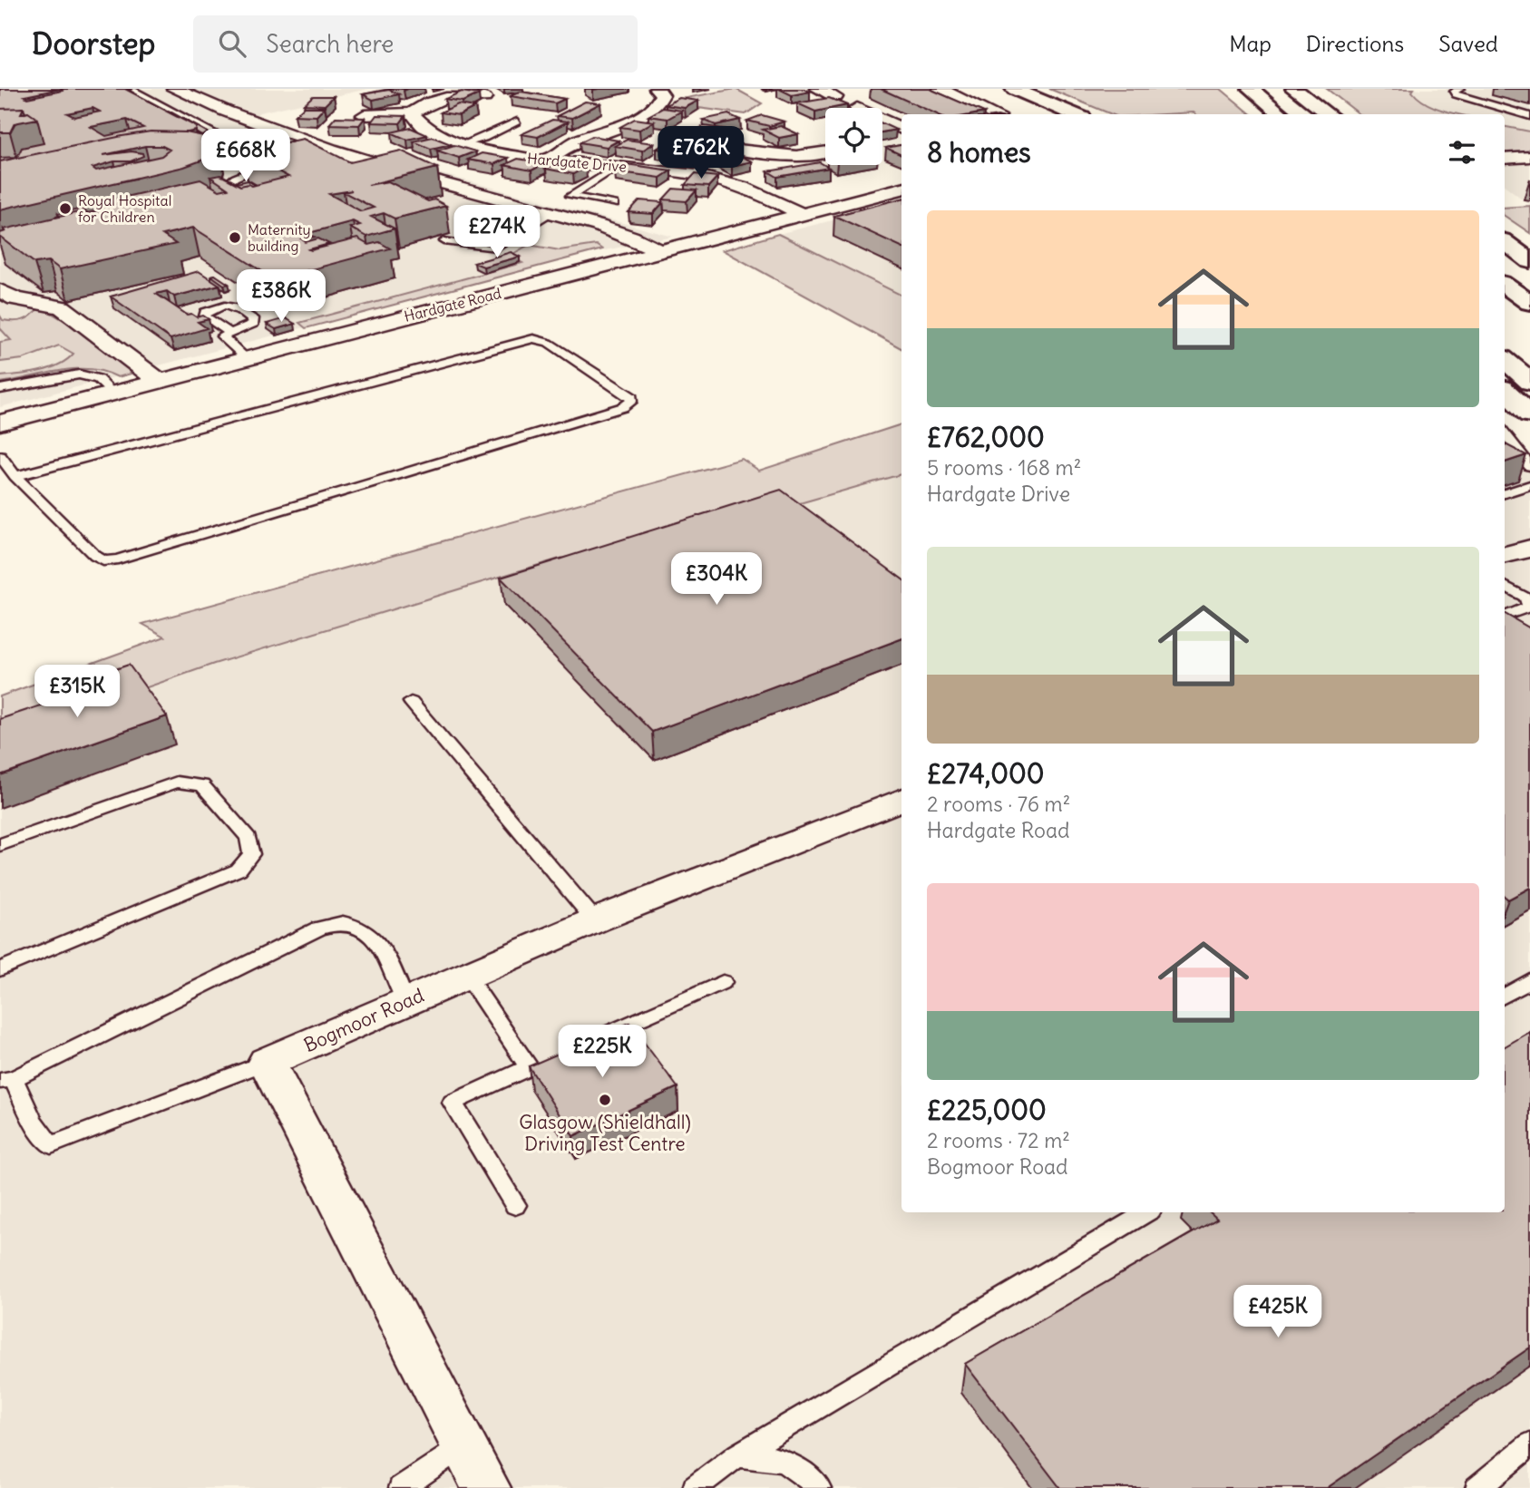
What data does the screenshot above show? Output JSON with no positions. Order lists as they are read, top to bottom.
{
  "streets": {
    "street": ["Hardgate Drive", "Hardgate Road", "Bogmoor Road"]
  },
  "crossings": [
    ["Hardgate Drive", "Hardgate Road"]
  ],
  "places": ["Royal Hospital for Children", "Maternity building", "Glasgow (Shieldhall) Driving Test Centre"],
  "page": {
    "header": "Doorstep",
    "search": "Search here",
    "nav": ["Map", "Directions", "Saved"],
    "heading": "8 homes",
    "price": [
      "£762K",
      "£668K",
      "£274K",
      "£386K",
      "£304K",
      "£315K",
      "£225K",
      "£425K"
    ],
    "list": [
      {
        "name": "£762,000",
        "note": "5 rooms · 168 m² · Hardgate Drive"
      },
      {
        "name": "£274,000",
        "note": "2 rooms · 76 m² · Hardgate Road"
      },
      {
        "name": "£225,000",
        "note": "2 rooms · 72 m² · Bogmoor Road"
      }
    ]
  }
}
